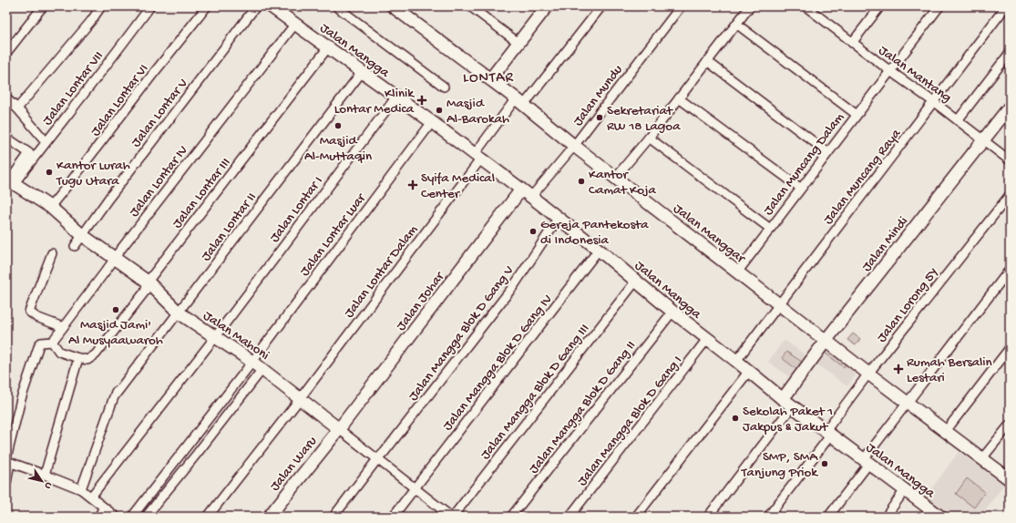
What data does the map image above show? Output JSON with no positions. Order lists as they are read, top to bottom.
{
  "streets": {
    "street": [
      "Jalan Mangga",
      "Jalan Mantang",
      "Jalan Lontar VII",
      "Jalan Mundu",
      "Jalan Lontar VI",
      "Jalan Lontar V",
      "Jalan Muncang Dalam",
      "Jalan Muncang Raya",
      "Jalan Lontar IV",
      "Jalan Lontar III",
      "Jalan Lontar I",
      "Jalan Lontar II",
      "Jalan Manggar",
      "Jalan Lontar Luar",
      "Jalan Mindi",
      "Jalan Lontar Dalam",
      "Jalan Johar",
      "Jalan Lorong 5Y",
      "Jalan Mangga Blok D Gang V",
      "Jalan Mahoni",
      "Jalan Mangga Blok D Gang IV",
      "Jalan Mangga Blok D Gang III",
      "Jalan Mangga Blok D Gang II",
      "Jalan Mangga Blok D Gang I",
      "Jalan Waru"
    ]
  },
  "crossings": [
    ["Jalan Mangga", "Jalan Mundu"],
    ["Jalan Mangga", "Jalan Muncang Raya"],
    ["Jalan Mangga", "Jalan Lontar IV"],
    ["Jalan Mangga", "Jalan Lontar III"],
    ["Jalan Mangga", "Jalan Lontar I"],
    ["Jalan Mangga", "Jalan Lontar II"],
    ["Jalan Mangga", "Jalan Lontar Luar"],
    ["Jalan Mangga", "Jalan Mindi"],
    ["Jalan Mangga", "Jalan Lontar Dalam"],
    ["Jalan Mangga", "Jalan Johar"],
    ["Jalan Mangga", "Jalan Lorong 5Y"],
    ["Jalan Mangga", "Jalan Mangga Blok D Gang V"],
    ["Jalan Mangga", "Jalan Mangga Blok D Gang IV"],
    ["Jalan Mangga", "Jalan Mangga Blok D Gang III"],
    ["Jalan Mangga", "Jalan Mangga Blok D Gang II"],
    ["Jalan Mangga", "Jalan Mangga Blok D Gang I"],
    ["Jalan Mantang", "Jalan Muncang Dalam"],
    ["Jalan Mantang", "Jalan Muncang Raya"],
    ["Jalan Mantang", "Jalan Mindi"],
    ["Jalan Lontar VII", "Jalan Mahoni"],
    ["Jalan Mundu", "Jalan Manggar"],
    ["Jalan Lontar VI", "Jalan Mahoni"],
    ["Jalan Lontar V", "Jalan Mahoni"],
    ["Jalan Muncang Dalam", "Jalan Manggar"],
    ["Jalan Muncang Raya", "Jalan Manggar"],
    ["Jalan Lontar IV", "Jalan Mahoni"],
    ["Jalan Lontar III", "Jalan Mahoni"],
    ["Jalan Lontar I", "Jalan Mahoni"],
    ["Jalan Lontar II", "Jalan Mahoni"],
    ["Jalan Manggar", "Jalan Mindi"],
    ["Jalan Manggar", "Jalan Lontar Dalam"],
    ["Jalan Manggar", "Jalan Lorong 5Y"],
    ["Jalan Lontar Luar", "Jalan Mahoni"],
    ["Jalan Lontar Dalam", "Jalan Mahoni"],
    ["Jalan Johar", "Jalan Mahoni"],
    ["Jalan Johar", "Jalan Waru"],
    ["Jalan Mangga Blok D Gang V", "Jalan Mahoni"],
    ["Jalan Mahoni", "Jalan Mangga Blok D Gang IV"],
    ["Jalan Mahoni", "Jalan Mangga Blok D Gang III"],
    ["Jalan Mahoni", "Jalan Waru"]
  ],
  "districts": ["LONTAR"],
  "places": {
    "health": ["Klinik Lontar Medica", "Syifa Medical Center", "Rumah Bersalin Lestari"],
    "other": [
      "Masjid Al-Barokah",
      "Sekretariat RW 18 Lagoa",
      "Masjid Al-Muttaqin",
      "Kantor Lurah Tugu Utara",
      "Kantor Camat Koja",
      "Gereja Pantekosta di Indonesia",
      "Masjid Jami' Al Musyaawaroh",
      "Sekolah Paket 1 Jakpus & Jakut",
      "SMP, SMA Tanjung Priok"
    ]
  },
  "north": "bottom right"
}
